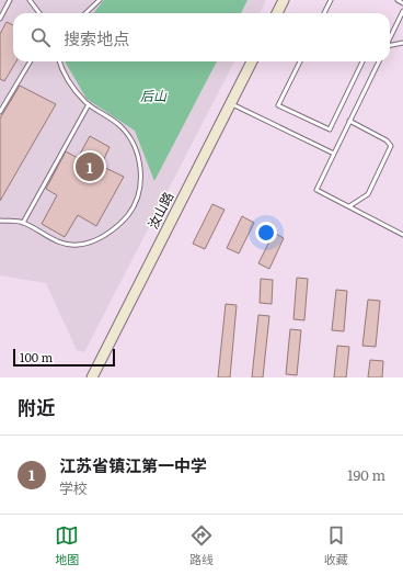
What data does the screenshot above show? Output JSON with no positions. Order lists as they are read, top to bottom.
{
  "streets": {
    "street": ["汝山路"]
  },
  "parks": ["后山"],
  "scale_bar": "100 m",
  "page": {
    "search": "搜索地点",
    "pins": "1",
    "scale": "100 m",
    "heading": "附近",
    "list": [
      {
        "mark": "1",
        "name": "江苏省镇江第一中学",
        "note": "学校",
        "value": "190 m"
      }
    ],
    "nav": ["地图", "路线", "收藏"]
  }
}
